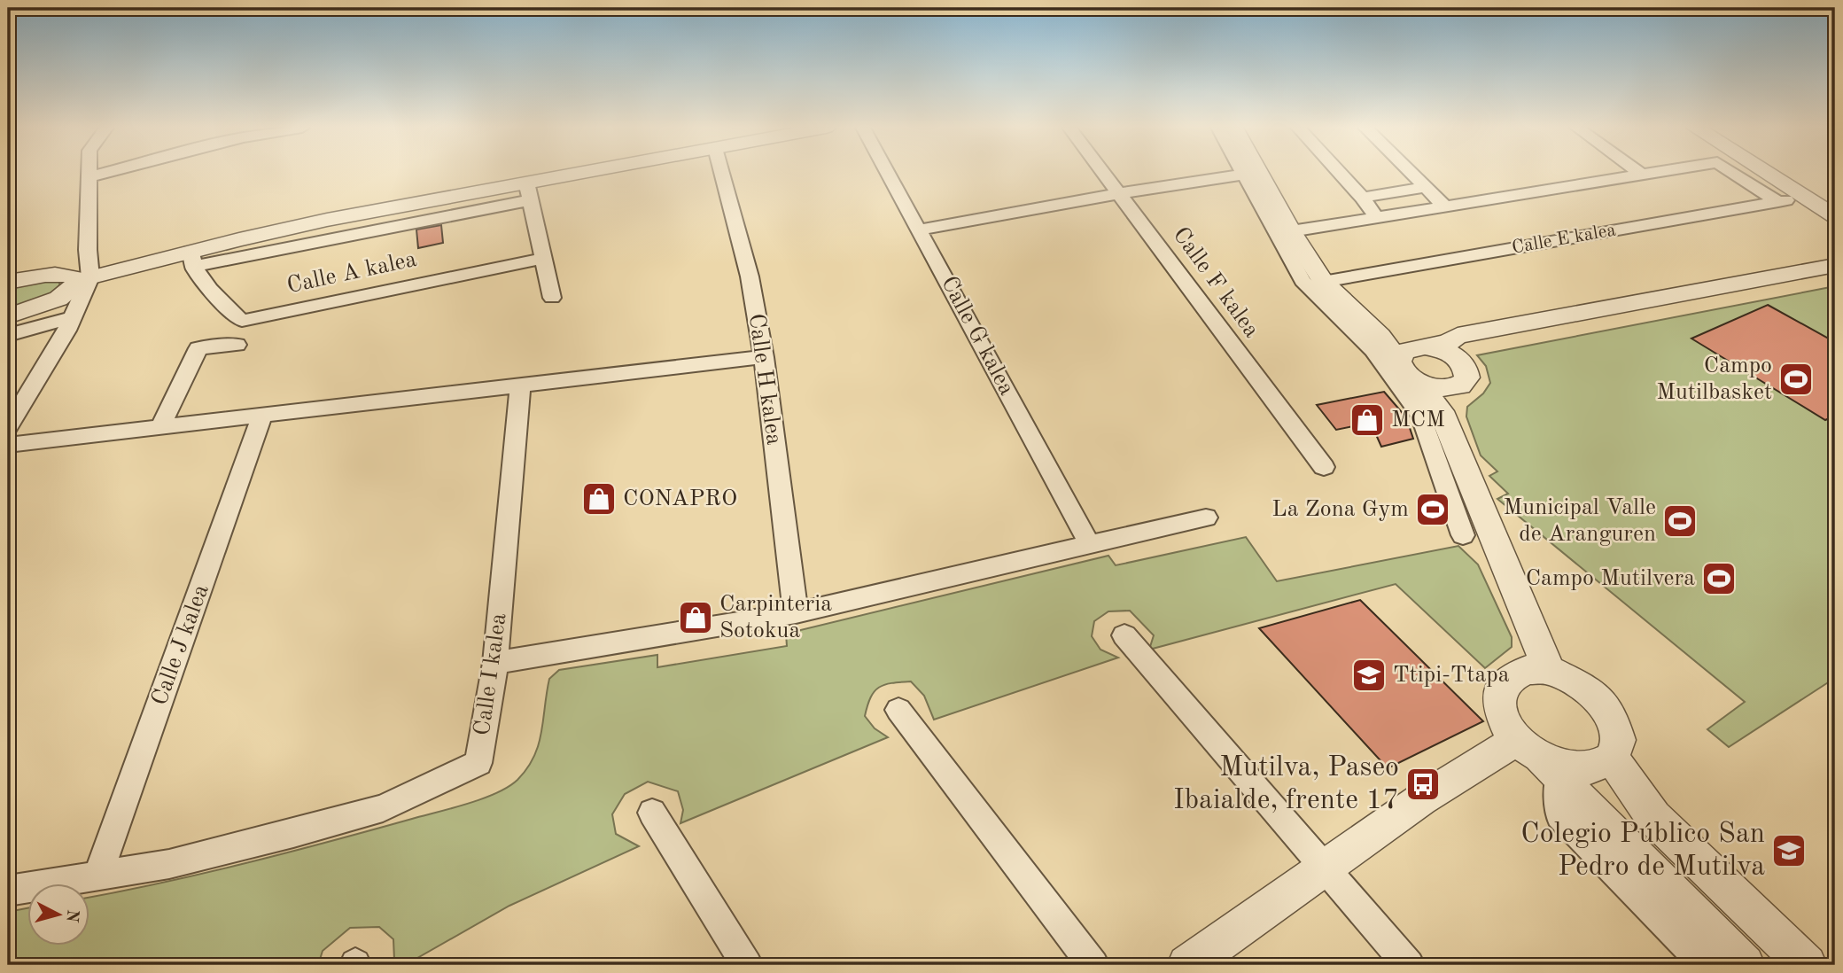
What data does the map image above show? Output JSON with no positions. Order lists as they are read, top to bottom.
{
  "streets": {
    "street": [
      "Calle E kalea",
      "Calle A kalea",
      "Calle F kalea",
      "Calle G kalea",
      "Calle H kalea",
      "Calle J kalea",
      "Calle I kalea"
    ]
  },
  "crossings": [
    ["Calle J kalea", "Calle I kalea"]
  ],
  "places": {
    "sports": [
      "Campo Mutilbasket",
      "La Zona Gym",
      "Municipal Valle de Aranguren",
      "Campo Mutilvera"
    ],
    "shop": ["MCM", "CONAPRO", "Carpinteria Sotokua"],
    "school or university": ["Ttipi-Ttapa", "Colegio Público San Pedro de Mutilva"],
    "bus stop": ["Mutilva, Paseo Ibaialde, frente 17"]
  },
  "north": "right"
}
